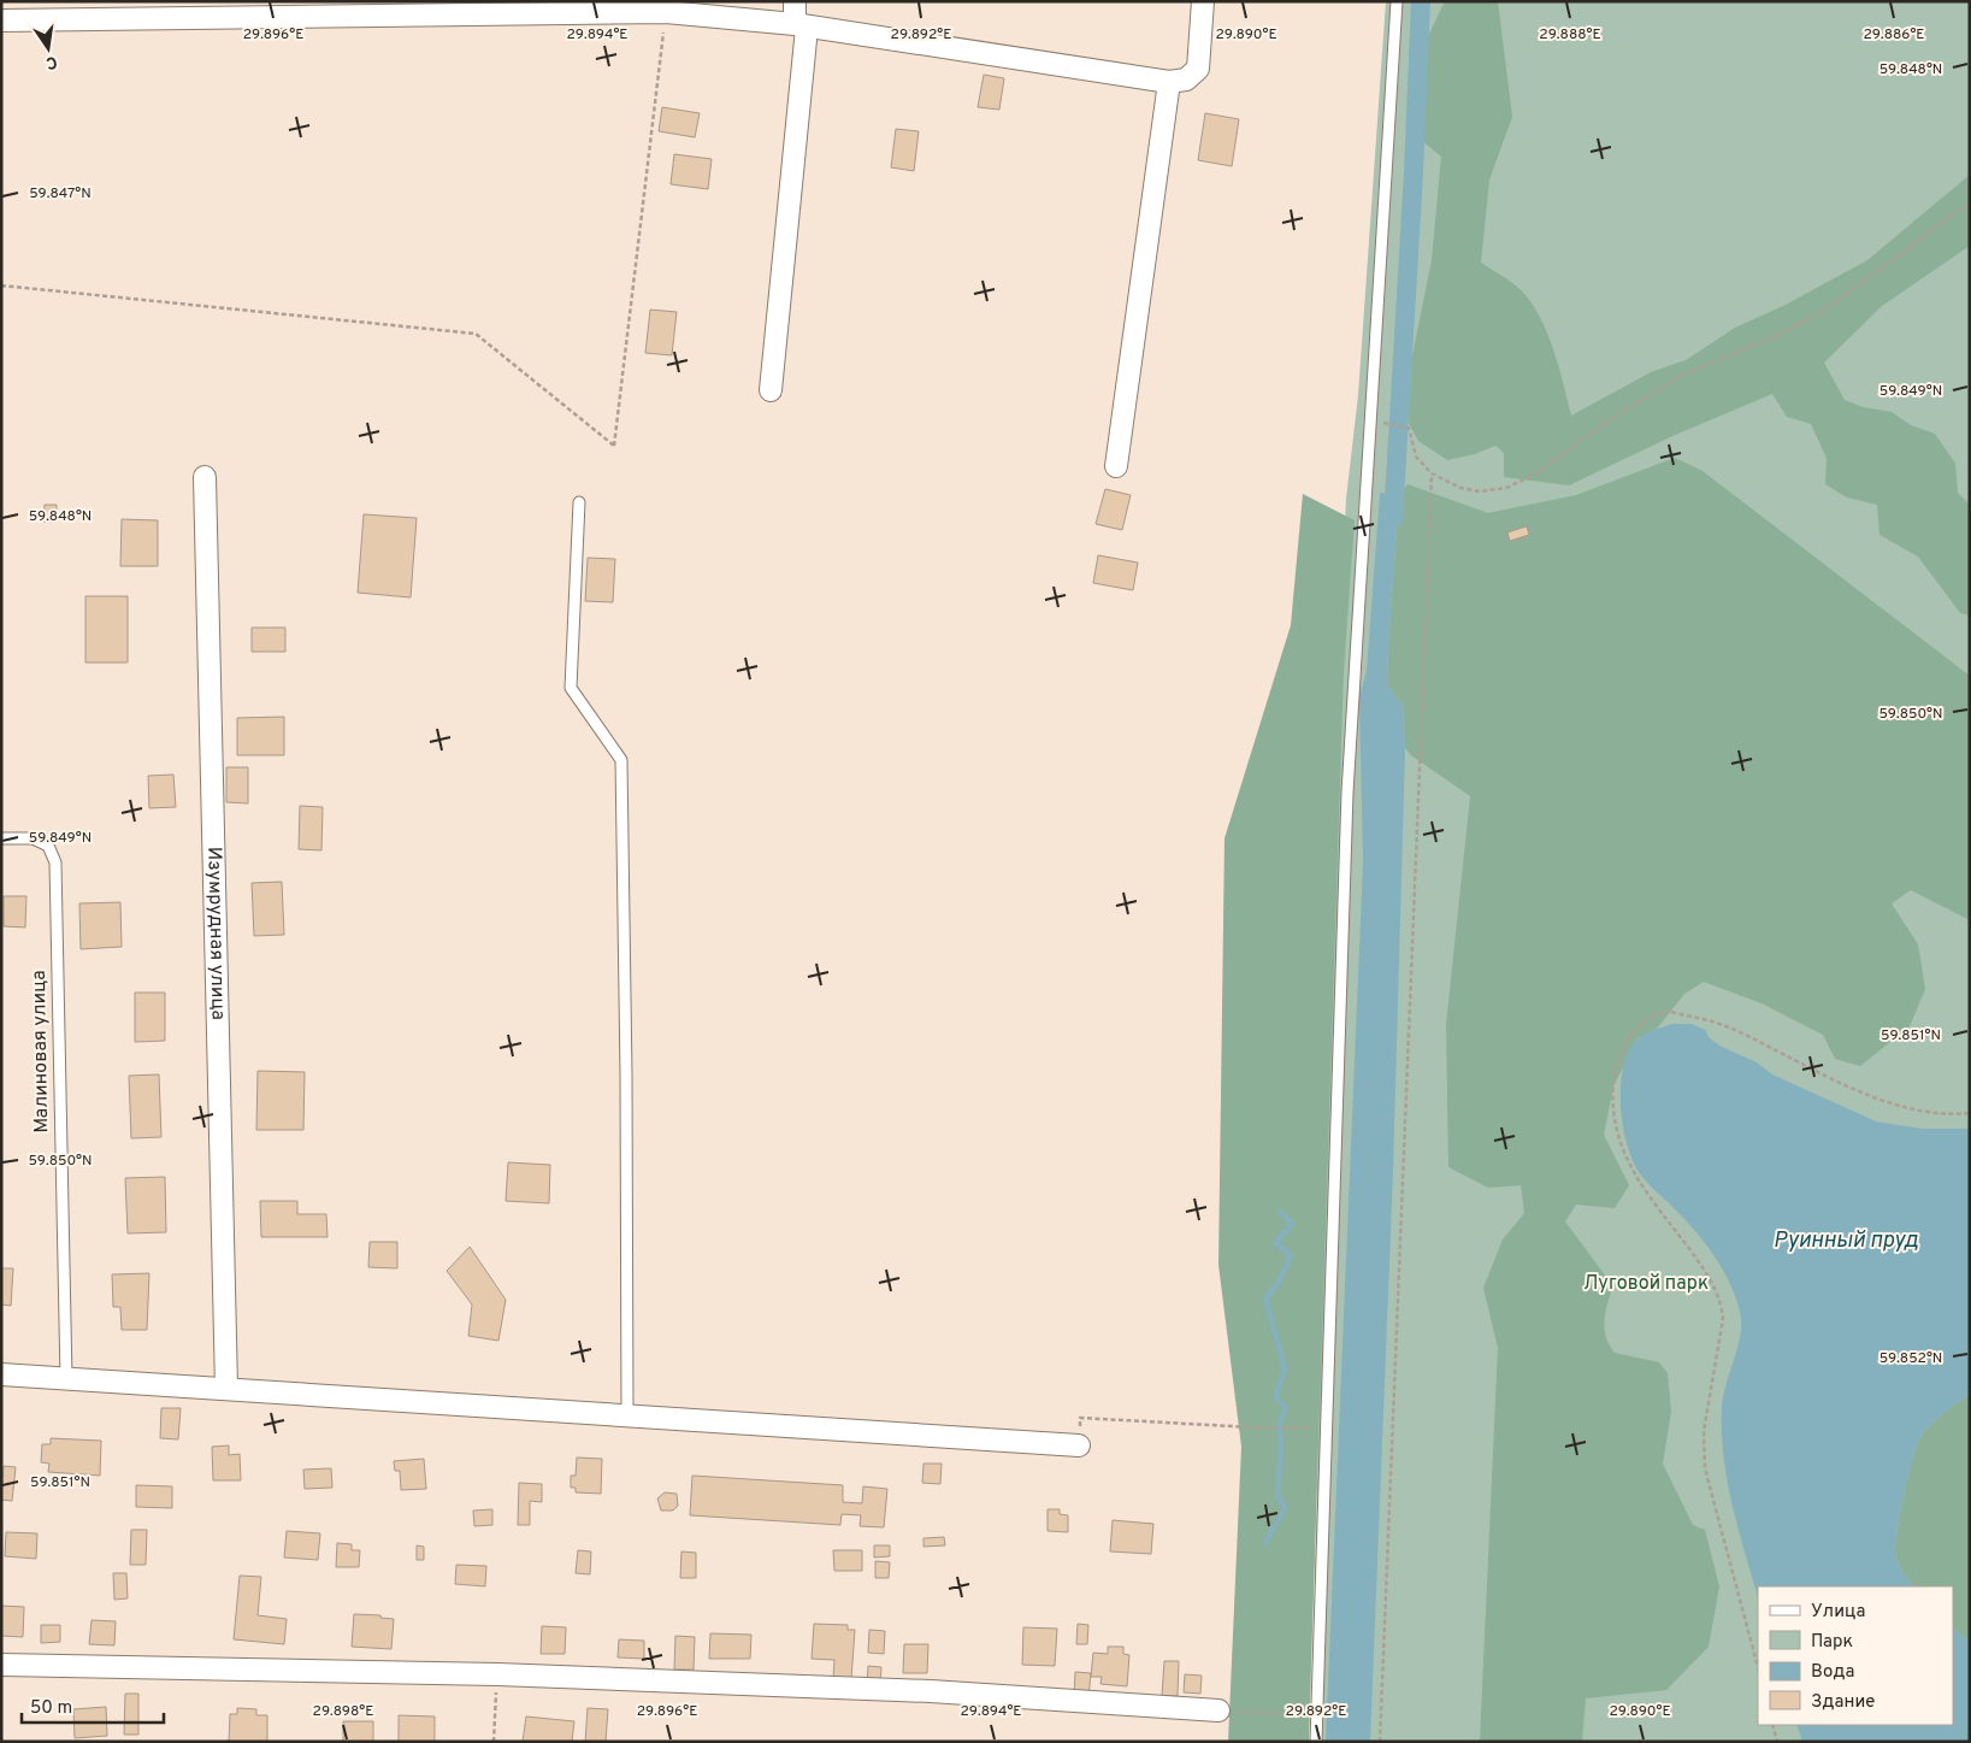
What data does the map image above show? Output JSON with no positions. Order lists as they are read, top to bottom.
{
  "streets": {
    "street": ["Изумрудная улица"],
    "lane": ["Малиновая улица"]
  },
  "water": ["Руинный пруд"],
  "parks": ["Луговой парк"],
  "legend": [
    "Улица",
    "Парк",
    "Вода",
    "Здание"
  ],
  "scale_bar": "50 m",
  "north": "bottom",
  "coordinates": [
    "29.896°E",
    "29.894°E",
    "29.892°E",
    "29.890°E",
    "29.888°E",
    "29.886°E",
    "59.848°N",
    "59.847°N",
    "59.849°N",
    "59.850°N",
    "59.851°N",
    "59.852°N",
    "29.898°E"
  ]
}
